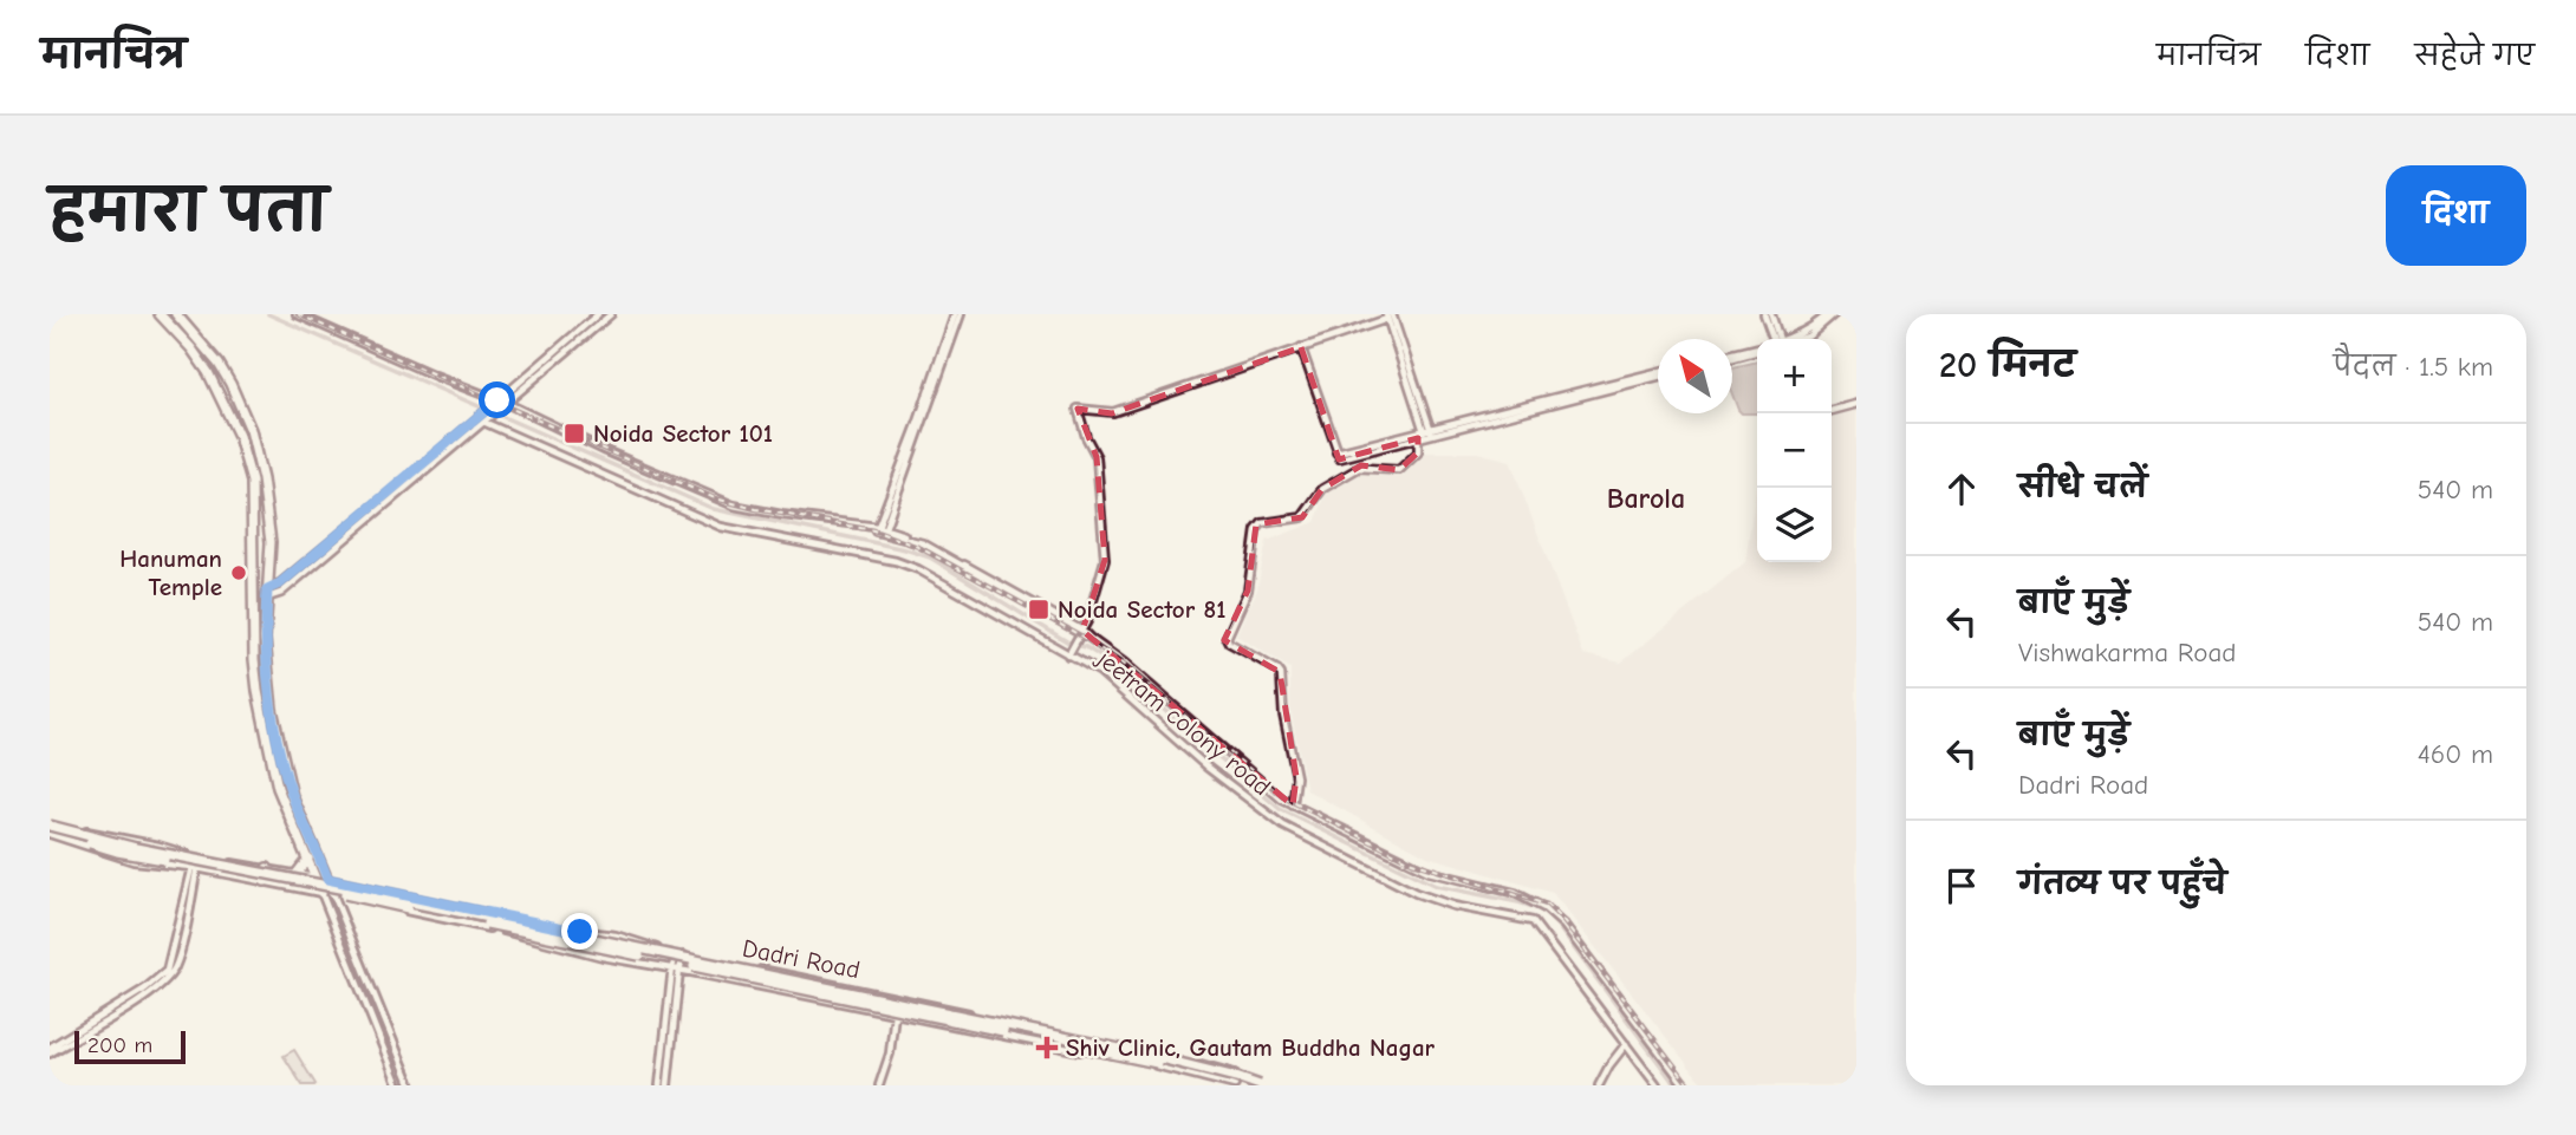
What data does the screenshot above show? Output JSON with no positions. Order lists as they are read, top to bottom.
{
  "streets": {
    "street": ["jeetram colony road", "Dadri Road"]
  },
  "districts": ["Barola"],
  "places": {
    "transit": ["Noida Sector 101", "Noida Sector 81"],
    "other": ["Hanuman Temple"],
    "health": ["Shiv Clinic, Gautam Buddha Nagar"]
  },
  "scale_bar": "200 m",
  "north": "top left",
  "page": {
    "header": "मानचित्र",
    "nav": ["मानचित्र", "दिशा", "सहेजे गए"],
    "title": "हमारा पता",
    "buttons": "दिशा",
    "heading": ["20 मिनट", "पैदल · 1.5 km"],
    "map_buttons": ["+", "−"],
    "list": [
      ["सीधे चलें", "540 m"],
      ["बाएँ मुड़ें", "Vishwakarma Road", "540 m"],
      ["बाएँ मुड़ें", "Dadri Road", "460 m"],
      "गंतव्य पर पहुँचे"
    ],
    "scale": "200 m"
  }
}
